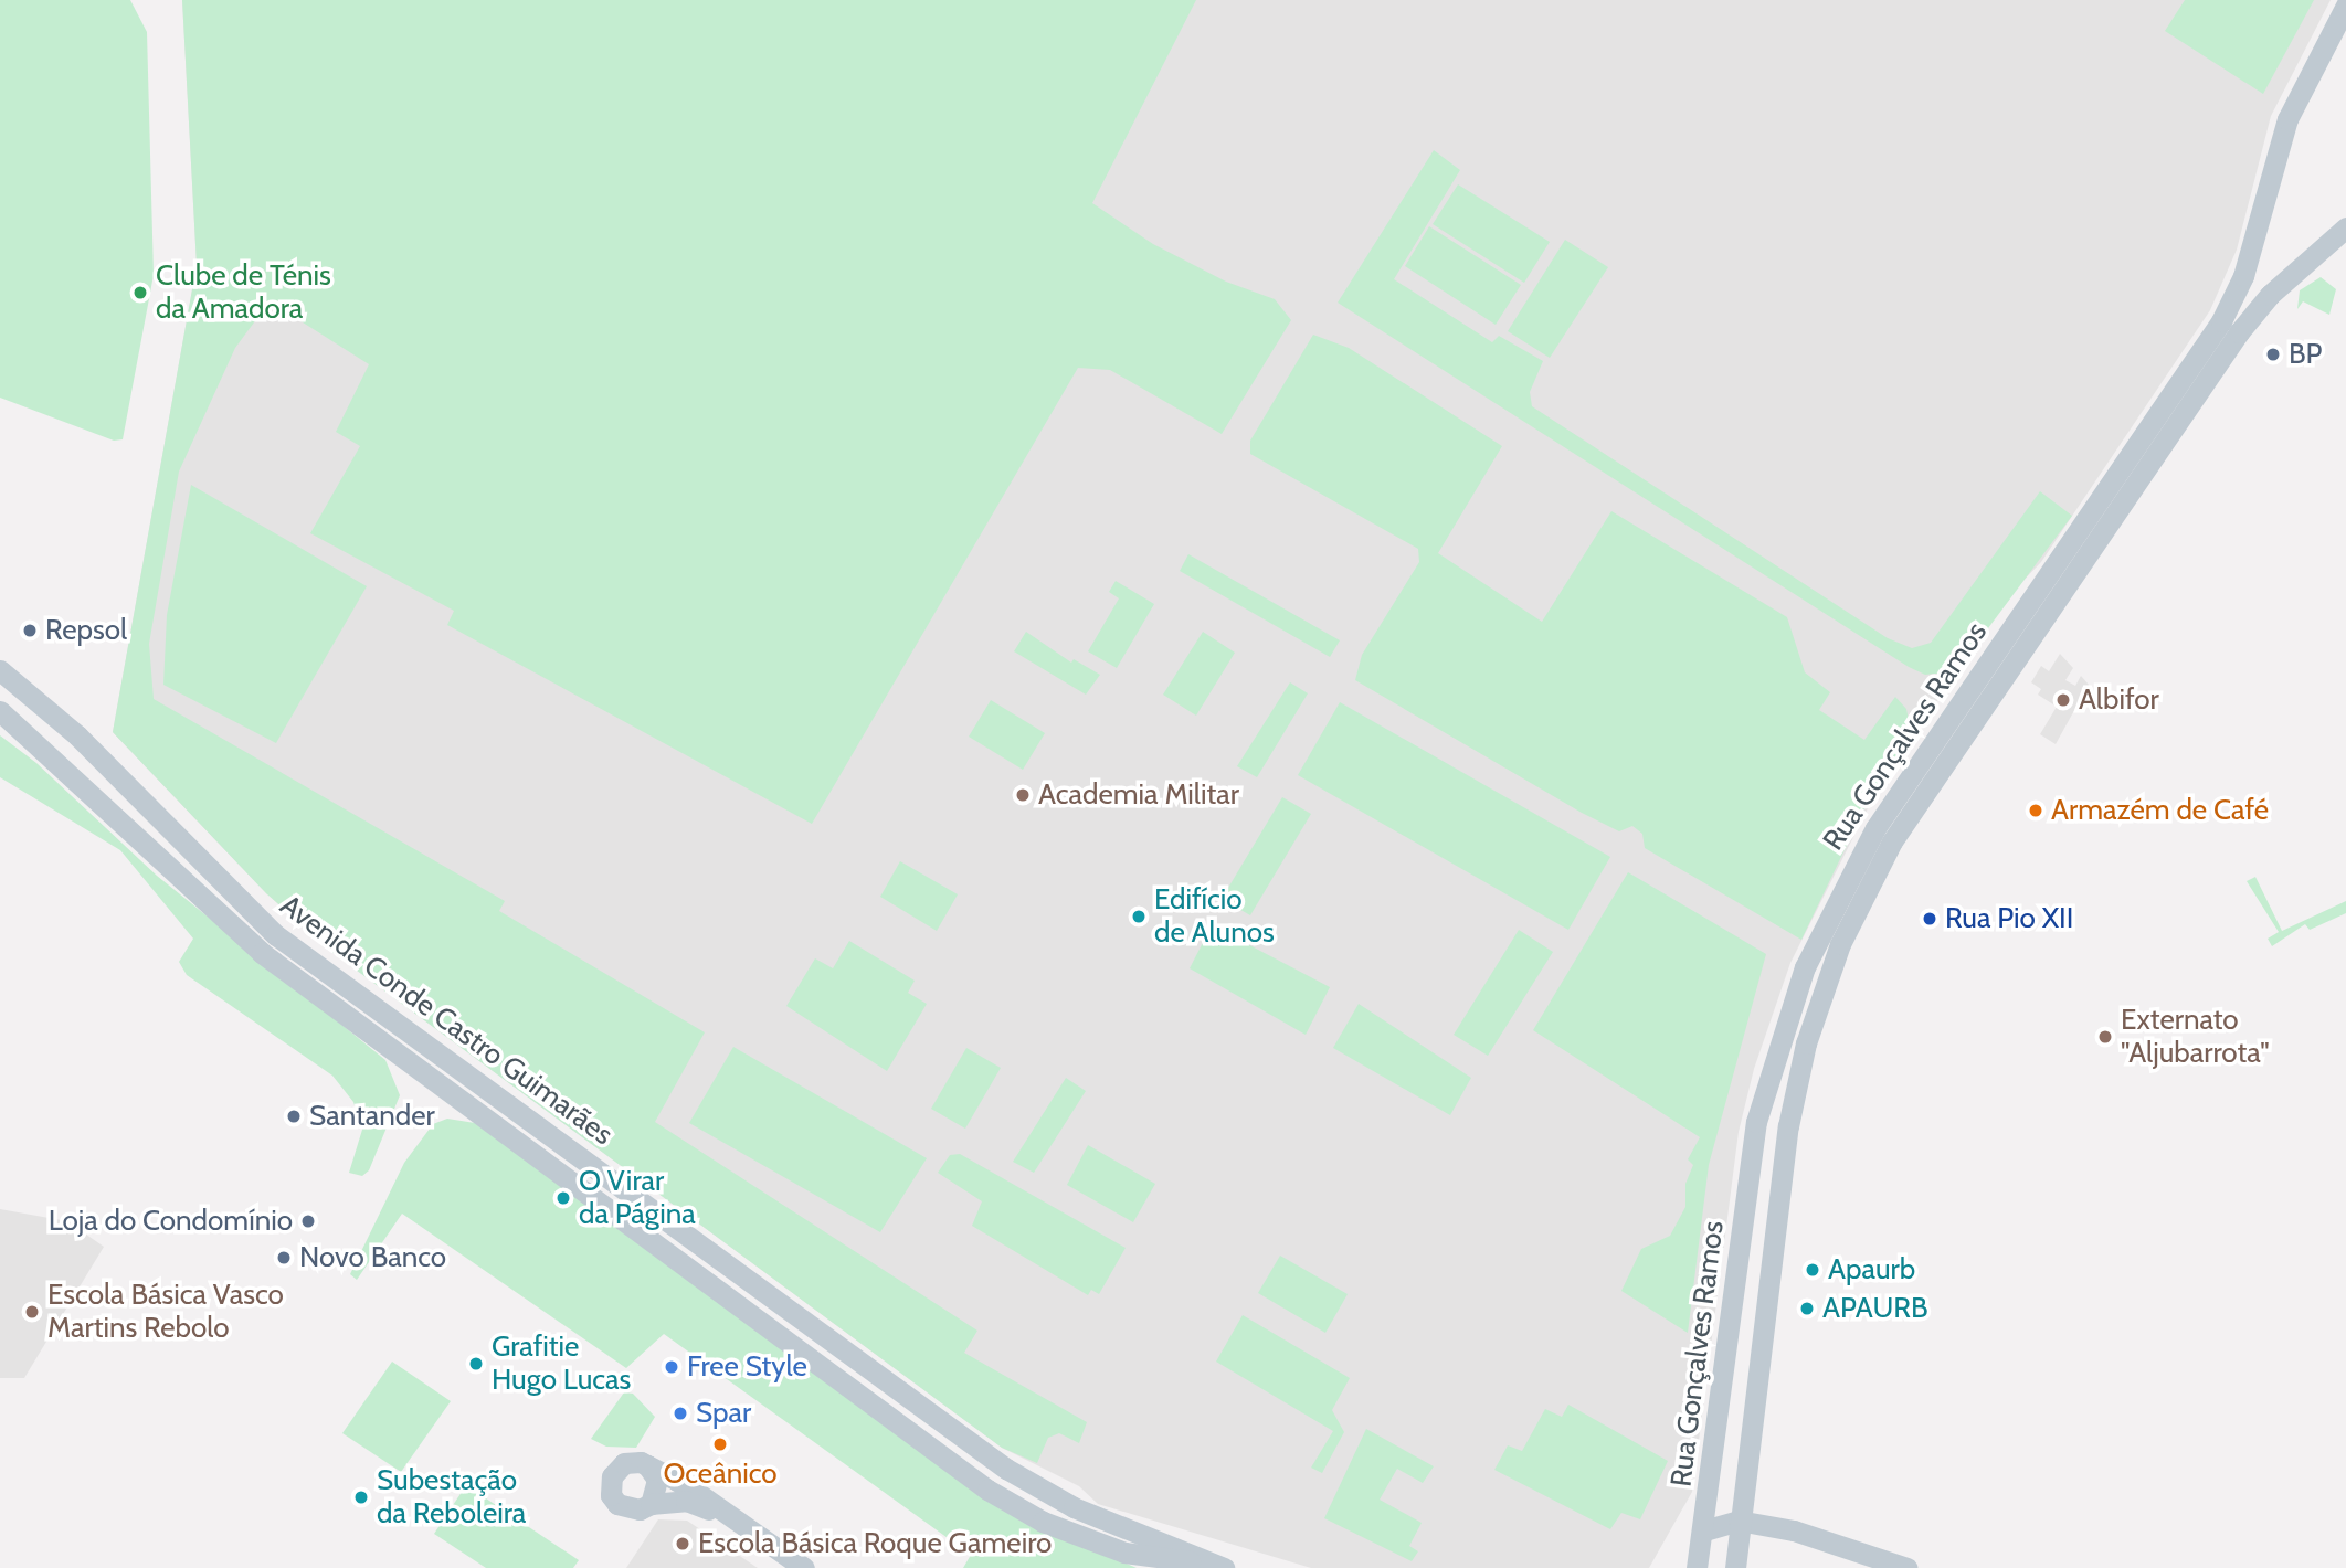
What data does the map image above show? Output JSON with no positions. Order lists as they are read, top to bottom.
{
  "streets": {
    "main road": ["Rua Gonçalves Ramos", "Avenida Conde Castro Guimarães"]
  },
  "places": [
    "Clube de Ténis da Amadora",
    "BP",
    "Repsol",
    "Albifor",
    "Academia Militar",
    "Armazém de Café",
    "Edifício de Alunos",
    "Rua Pio XII",
    "Externato \"Aljubarrota\"",
    "Santander",
    "O Virar da Página",
    "Loja do Condomínio",
    "Novo Banco",
    "Apaurb",
    "APAURB",
    "Escola Básica Vasco Martins Rebolo",
    "Grafitie Hugo Lucas",
    "Free Style",
    "Spar",
    "Oceânico",
    "Subestação da Reboleira",
    "Escola Básica Roque Gameiro"
  ]
}
